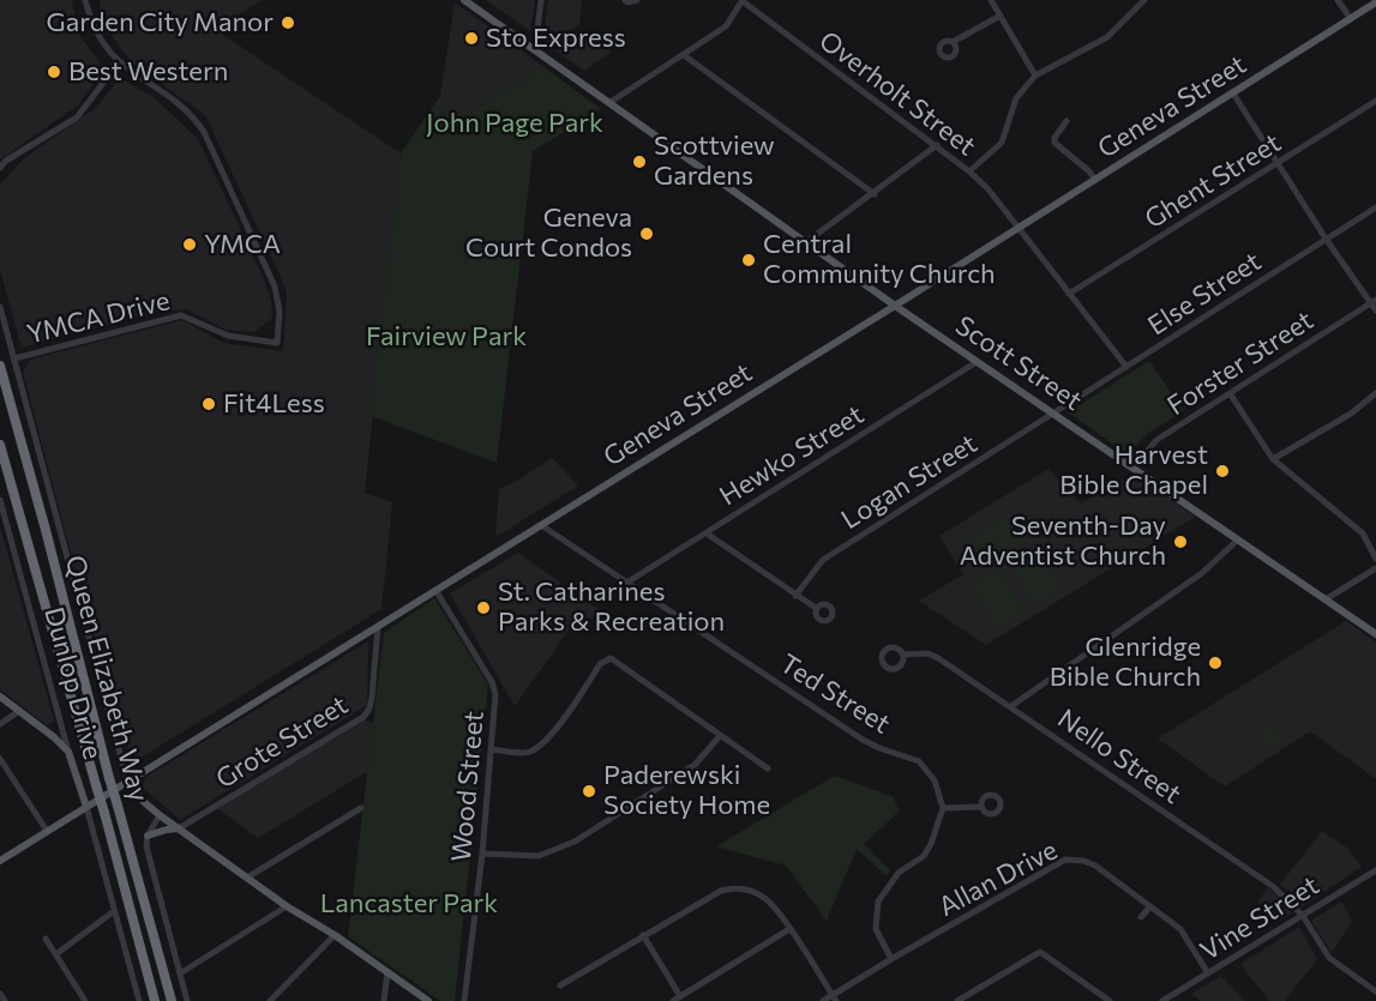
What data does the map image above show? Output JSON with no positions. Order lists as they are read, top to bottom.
{
  "streets": {
    "highway": ["Queen Elizabeth Way"],
    "main road": ["Geneva Street", "Scott Street", "Dunlop Drive"],
    "street": [
      "Overholt Street",
      "Ghent Street",
      "Else Street",
      "YMCA Drive",
      "Forster Street",
      "Hewko Street",
      "Logan Street",
      "Ted Street",
      "Grote Street",
      "Nello Street",
      "Wood Street",
      "Allan Drive",
      "Vine Street"
    ]
  },
  "crossings": [
    ["Overholt Street", "Geneva Street"],
    ["Overholt Street", "Ghent Street"],
    ["Overholt Street", "Else Street"],
    ["Geneva Street", "Scott Street"],
    ["Geneva Street", "Dunlop Drive"],
    ["Geneva Street", "Ted Street"],
    ["Geneva Street", "Grote Street"],
    ["Geneva Street", "Wood Street"],
    ["Else Street", "Scott Street"],
    ["Else Street", "Logan Street"],
    ["Scott Street", "Forster Street"],
    ["Scott Street", "Hewko Street"],
    ["Scott Street", "Logan Street"],
    ["Hewko Street", "Ted Street"],
    ["Nello Street", "Vine Street"],
    ["Allan Drive", "Vine Street"]
  ],
  "parks": ["John Page Park", "Fairview Park", "Lancaster Park"],
  "places": [
    "Garden City Manor",
    "Sto Express",
    "Best Western",
    "Scottview Gardens",
    "Geneva Court Condos",
    "YMCA",
    "Central Community Church",
    "Fit4Less",
    "Harvest Bible Chapel",
    "Seventh-Day Adventist Church",
    "St. Catharines Parks & Recreation",
    "Glenridge Bible Church",
    "Paderewski Society Home"
  ]
}
